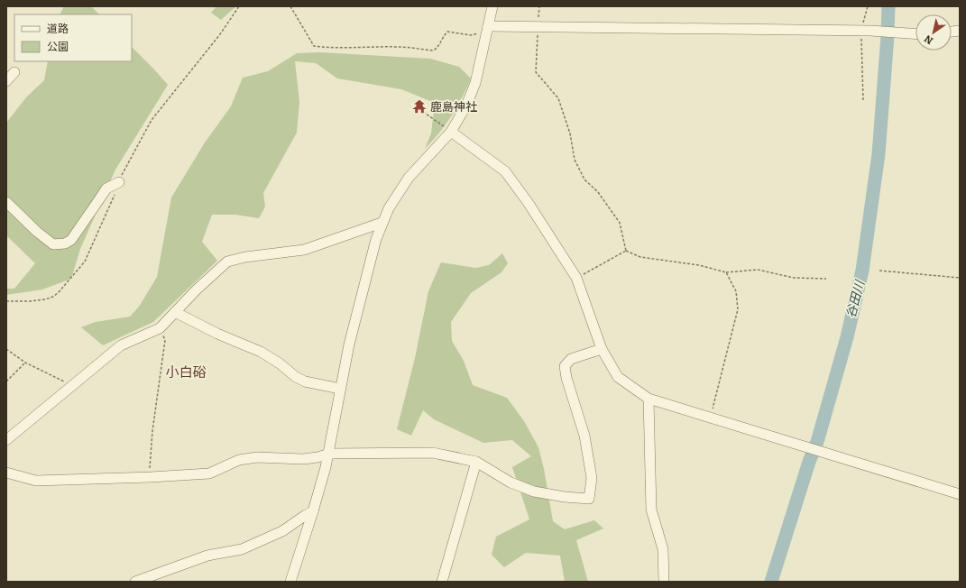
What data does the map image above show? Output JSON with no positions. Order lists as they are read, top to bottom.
{
  "districts": ["小白硲"],
  "water": ["谷田川"],
  "places": {
    "temple": ["鹿島神社"]
  },
  "legend": ["道路", "公園"],
  "north": "bottom left"
}
